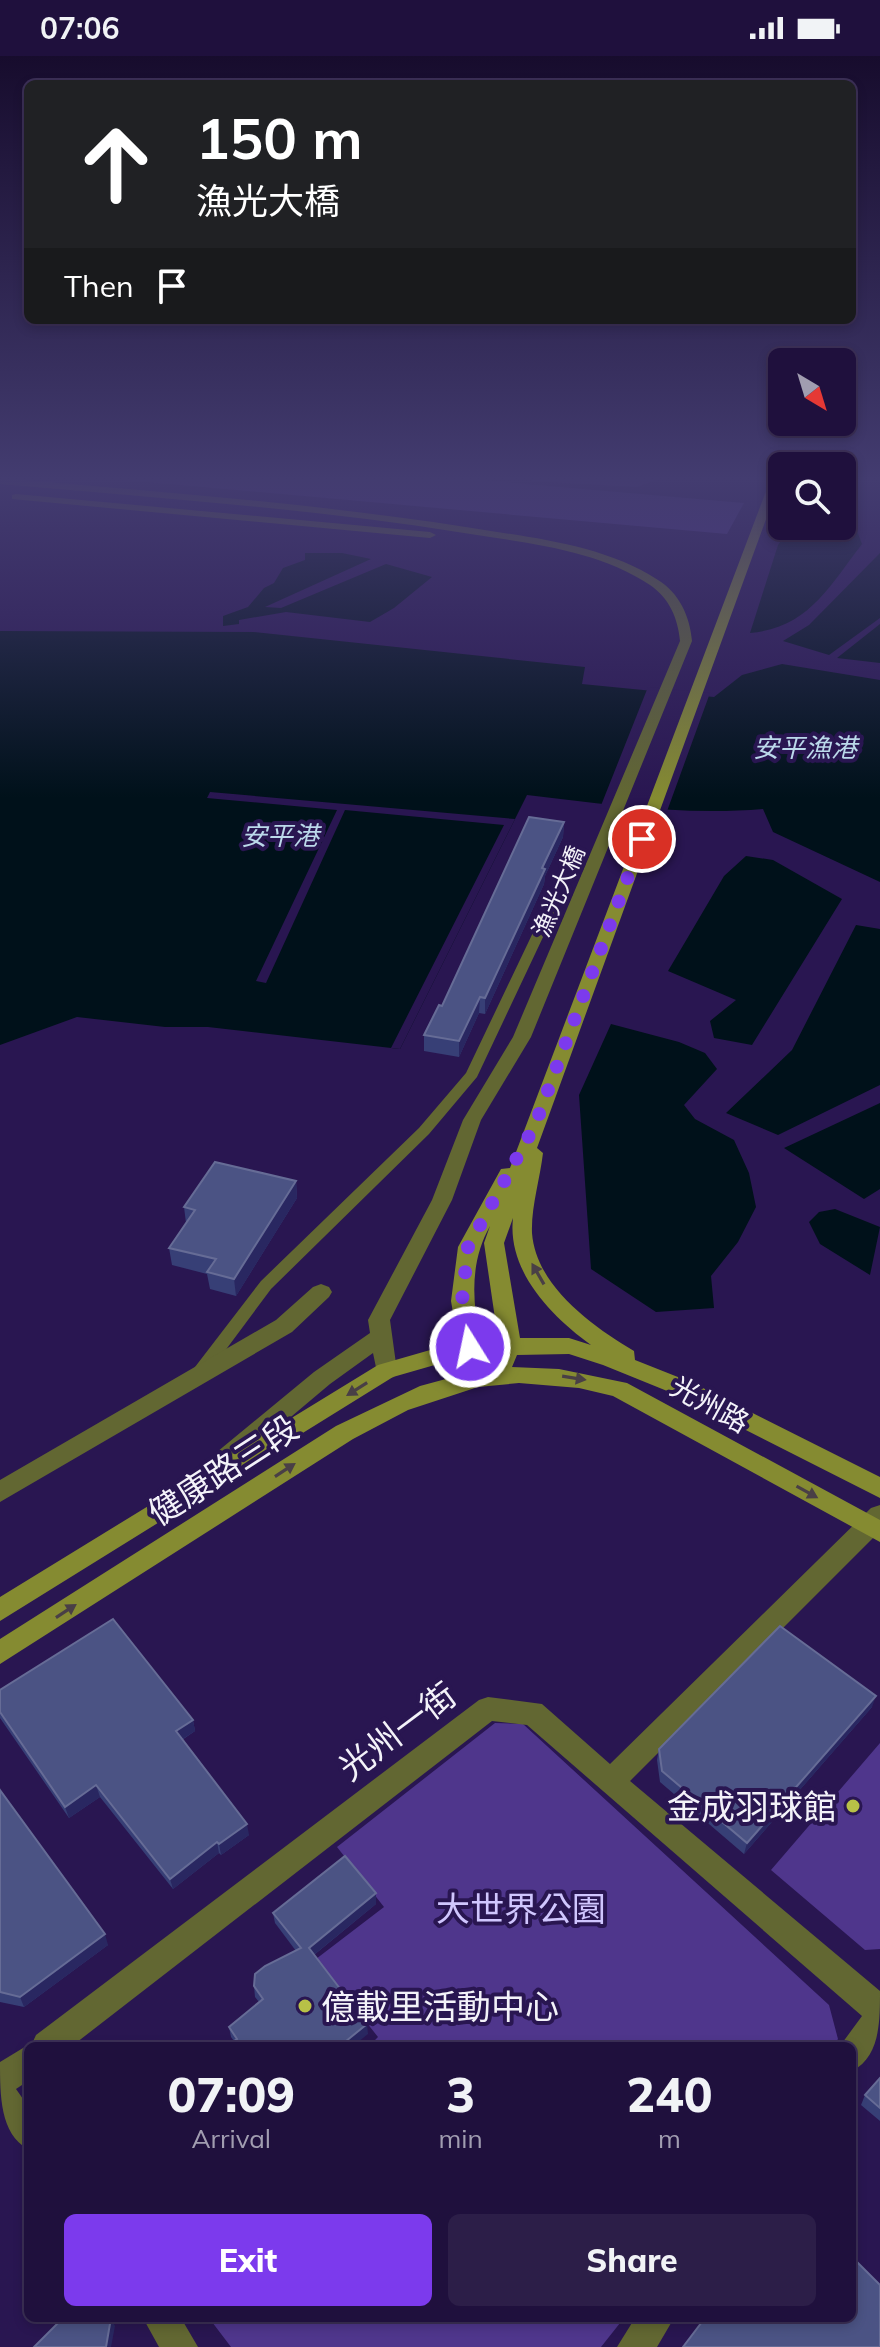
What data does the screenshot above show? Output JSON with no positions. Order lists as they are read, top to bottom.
{
  "streets": {
    "street": [
      "漁光大橋",
      "光州路",
      "健康路三段",
      "光州一街"
    ]
  },
  "crossings": [
    ["光州路", "健康路三段"]
  ],
  "water": ["安平漁港", "安平港"],
  "parks": ["大世界公園"],
  "places": ["金成羽球館", "億載里活動中心"],
  "north": "bottom right",
  "page": {
    "status": "07:06",
    "turn": ["150 m", "漁光大橋"],
    "then": "Then",
    "eta": [
      "07:09",
      "Arrival",
      "3",
      "min",
      "240",
      "m"
    ],
    "buttons": ["Exit", "Share"]
  }
}
